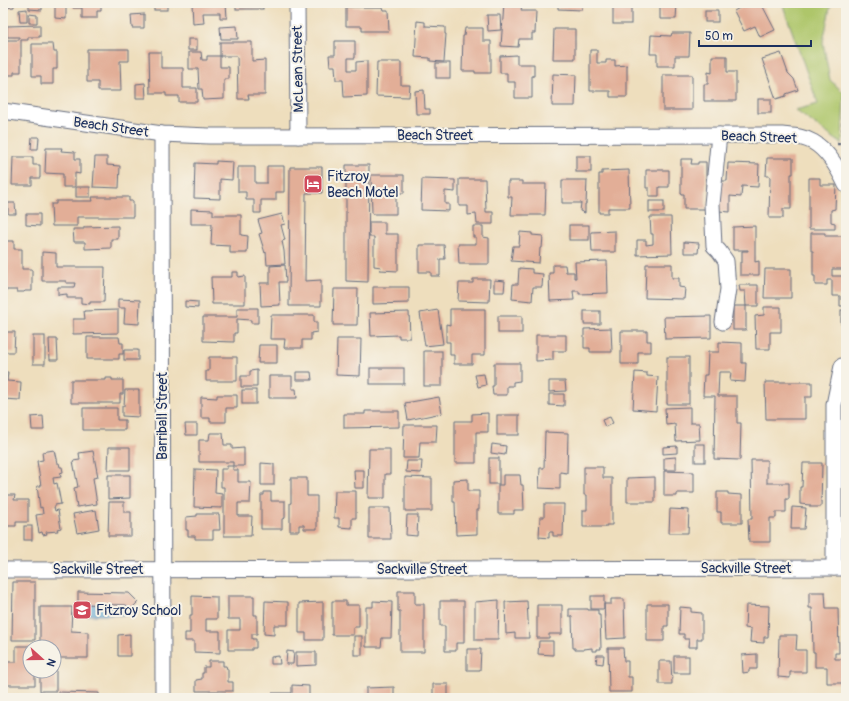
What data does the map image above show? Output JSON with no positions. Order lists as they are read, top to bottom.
{
  "streets": {
    "street": [
      "McLean Street",
      "Beach Street",
      "Barriball Street",
      "Sackville Street"
    ]
  },
  "crossings": [
    ["McLean Street", "Beach Street"],
    ["Beach Street", "Barriball Street"],
    ["Barriball Street", "Sackville Street"]
  ],
  "places": {
    "hotel": ["Fitzroy Beach Motel"],
    "school or university": ["Fitzroy School"]
  },
  "scale_bar": "50 m",
  "north": "right"
}
